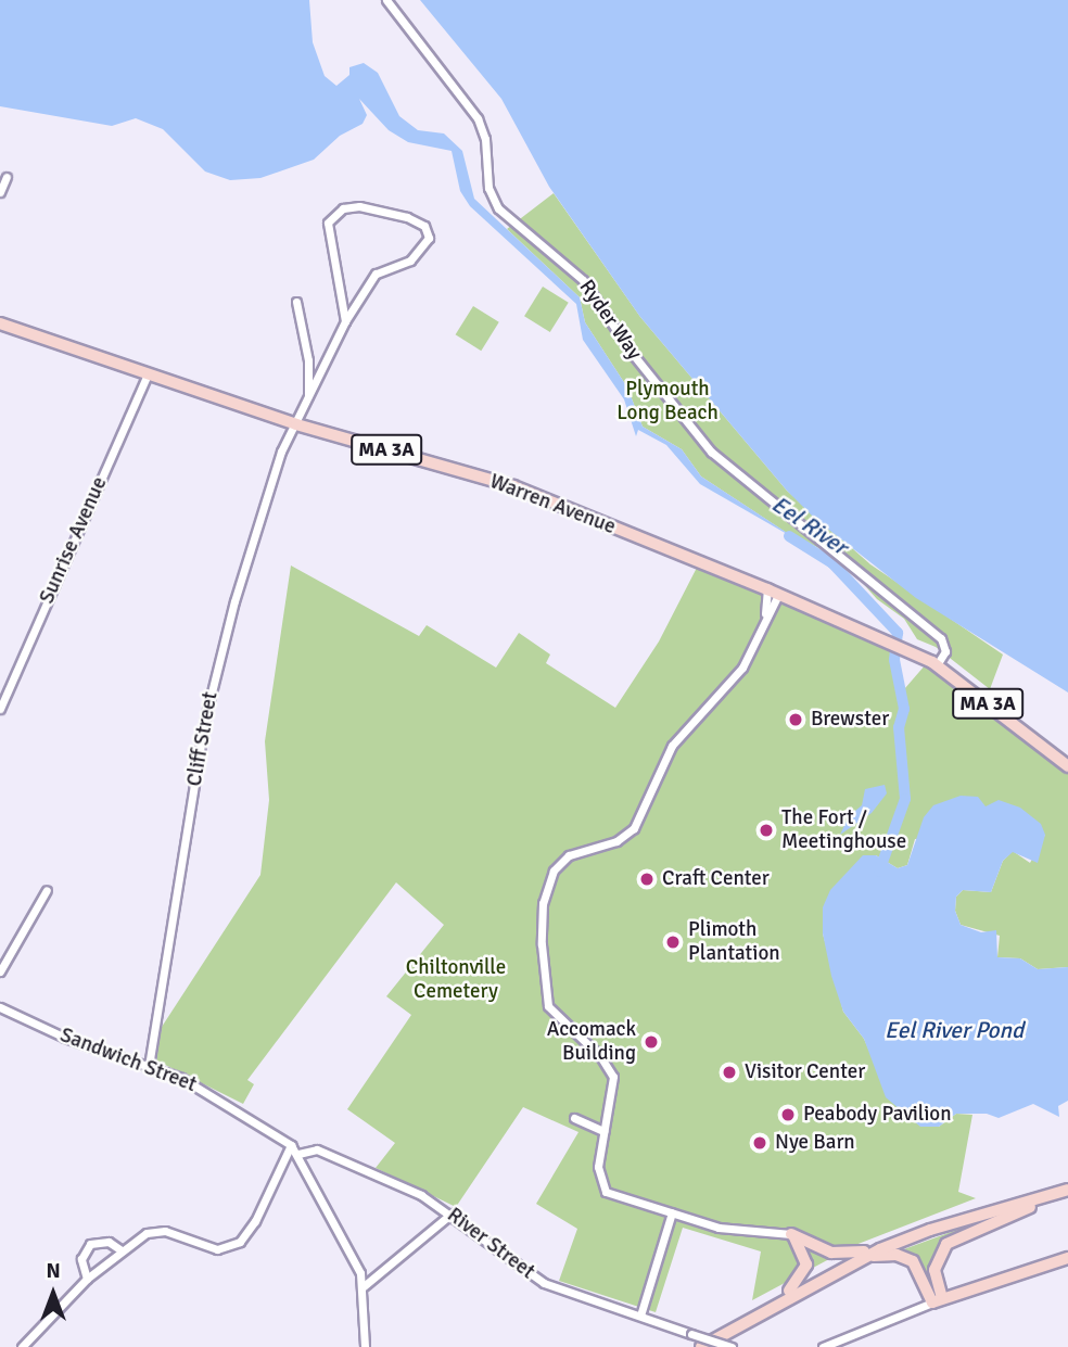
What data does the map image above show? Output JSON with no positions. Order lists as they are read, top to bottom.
{
  "streets": {
    "main road": ["MA 3A", "Warren Avenue"],
    "street": [
      "Ryder Way",
      "Sunrise Avenue",
      "Cliff Street",
      "Sandwich Street",
      "River Street"
    ]
  },
  "crossings": [
    ["Ryder Way", "Warren Avenue"],
    ["Warren Avenue", "Sunrise Avenue"],
    ["Warren Avenue", "Cliff Street"],
    ["Cliff Street", "Sandwich Street"],
    ["Sandwich Street", "River Street"]
  ],
  "water": ["Eel River", "Eel River Pond"],
  "parks": ["Plymouth Long Beach", "Chiltonville Cemetery"],
  "places": [
    "Brewster",
    "The Fort / Meetinghouse",
    "Craft Center",
    "Plimoth Plantation",
    "Accomack Building",
    "Visitor Center",
    "Peabody Pavilion",
    "Nye Barn"
  ],
  "north": "top"
}
